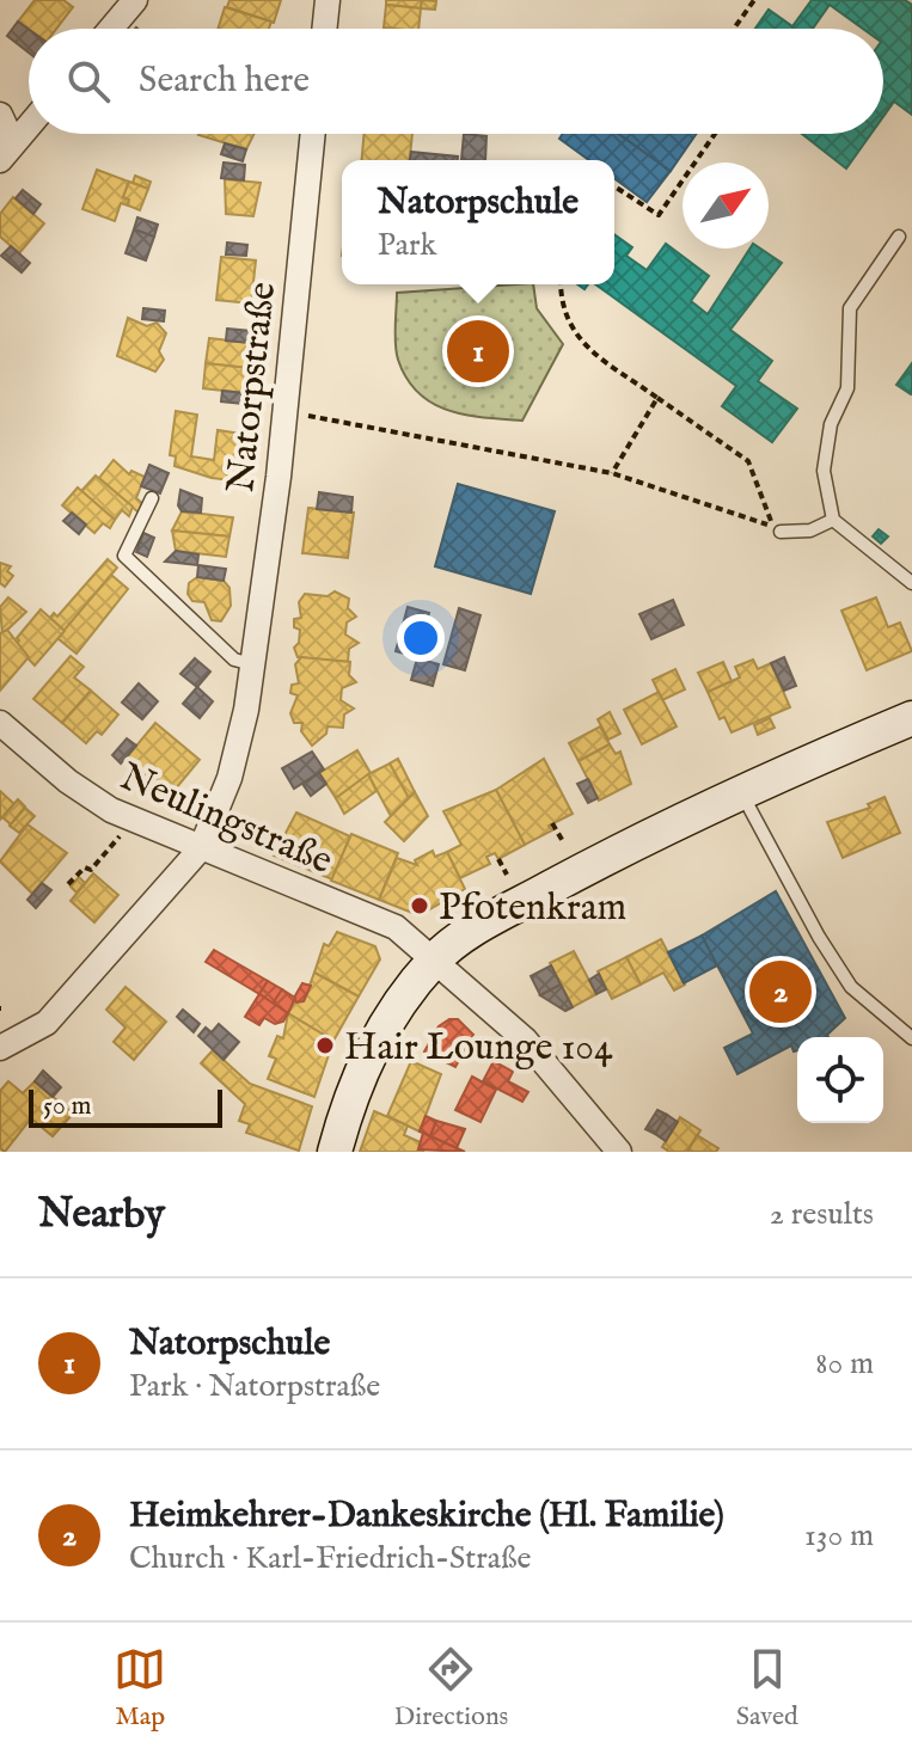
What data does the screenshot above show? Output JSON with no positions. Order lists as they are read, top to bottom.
{
  "streets": {
    "street": ["Natorpstraße", "Neulingstraße"]
  },
  "crossings": [
    ["Natorpstraße", "Neulingstraße"]
  ],
  "places": ["Pfotenkram", "Hair Lounge 104"],
  "scale_bar": "50 m",
  "north": "top right",
  "page": {
    "search": "Search here",
    "popup": ["Natorpschule", "Park"],
    "pins": ["1", "2"],
    "scale": "50 m",
    "heading": ["Nearby", "2 results"],
    "list": [
      {
        "mark": "1",
        "name": "Natorpschule",
        "note": "Park · Natorpstraße",
        "value": "80 m"
      },
      {
        "mark": "2",
        "name": "Heimkehrer-Dankeskirche (Hl. Familie)",
        "note": "Church · Karl-Friedrich-Straße",
        "value": "130 m"
      }
    ],
    "nav": ["Map", "Directions", "Saved"]
  }
}
